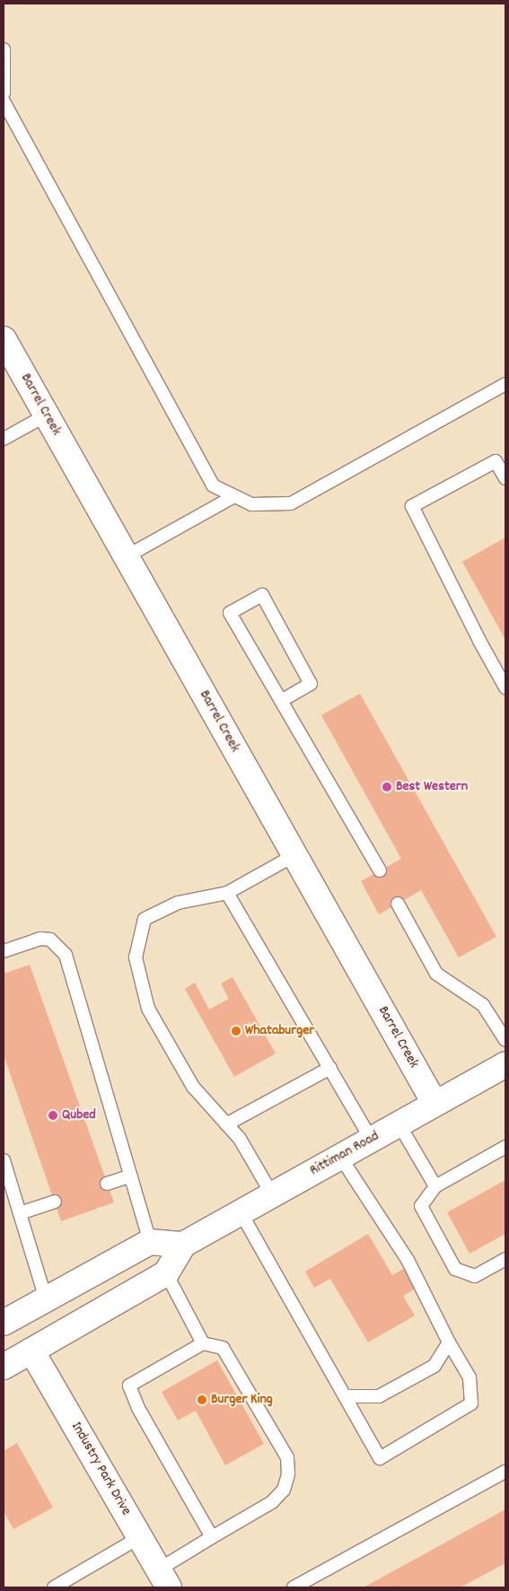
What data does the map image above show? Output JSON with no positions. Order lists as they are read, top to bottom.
{
  "streets": {
    "street": ["Barrel Creek", "Rittiman Road", "Industry Park Drive"]
  },
  "crossings": [
    ["Barrel Creek", "Rittiman Road"]
  ],
  "places": [
    "Best Western",
    "Whataburger",
    "Qubed",
    "Burger King"
  ]
}
